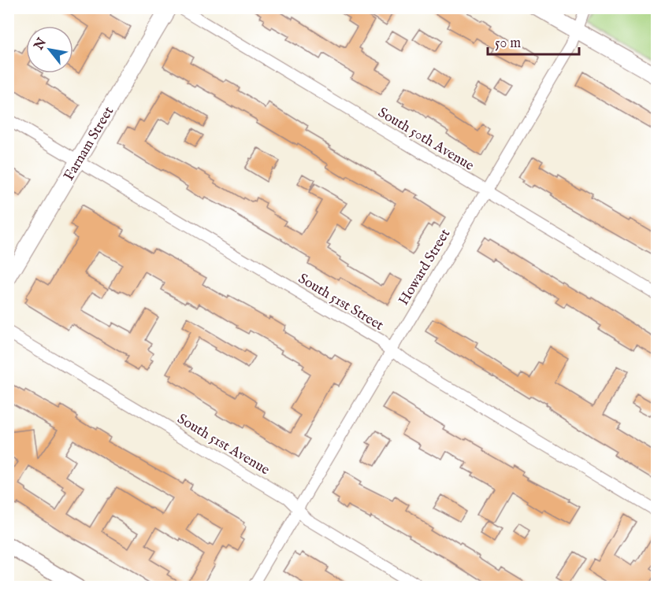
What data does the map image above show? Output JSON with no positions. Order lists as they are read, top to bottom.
{
  "streets": {
    "main road": ["Farnam Street"],
    "street": [
      "South 50th Avenue",
      "Howard Street",
      "South 51st Street",
      "South 51st Avenue"
    ]
  },
  "crossings": [
    ["South 50th Avenue", "Howard Street"],
    ["Farnam Street", "South 51st Street"],
    ["Howard Street", "South 51st Street"],
    ["Howard Street", "South 51st Avenue"]
  ],
  "scale_bar": "50 m",
  "north": "top left"
}
